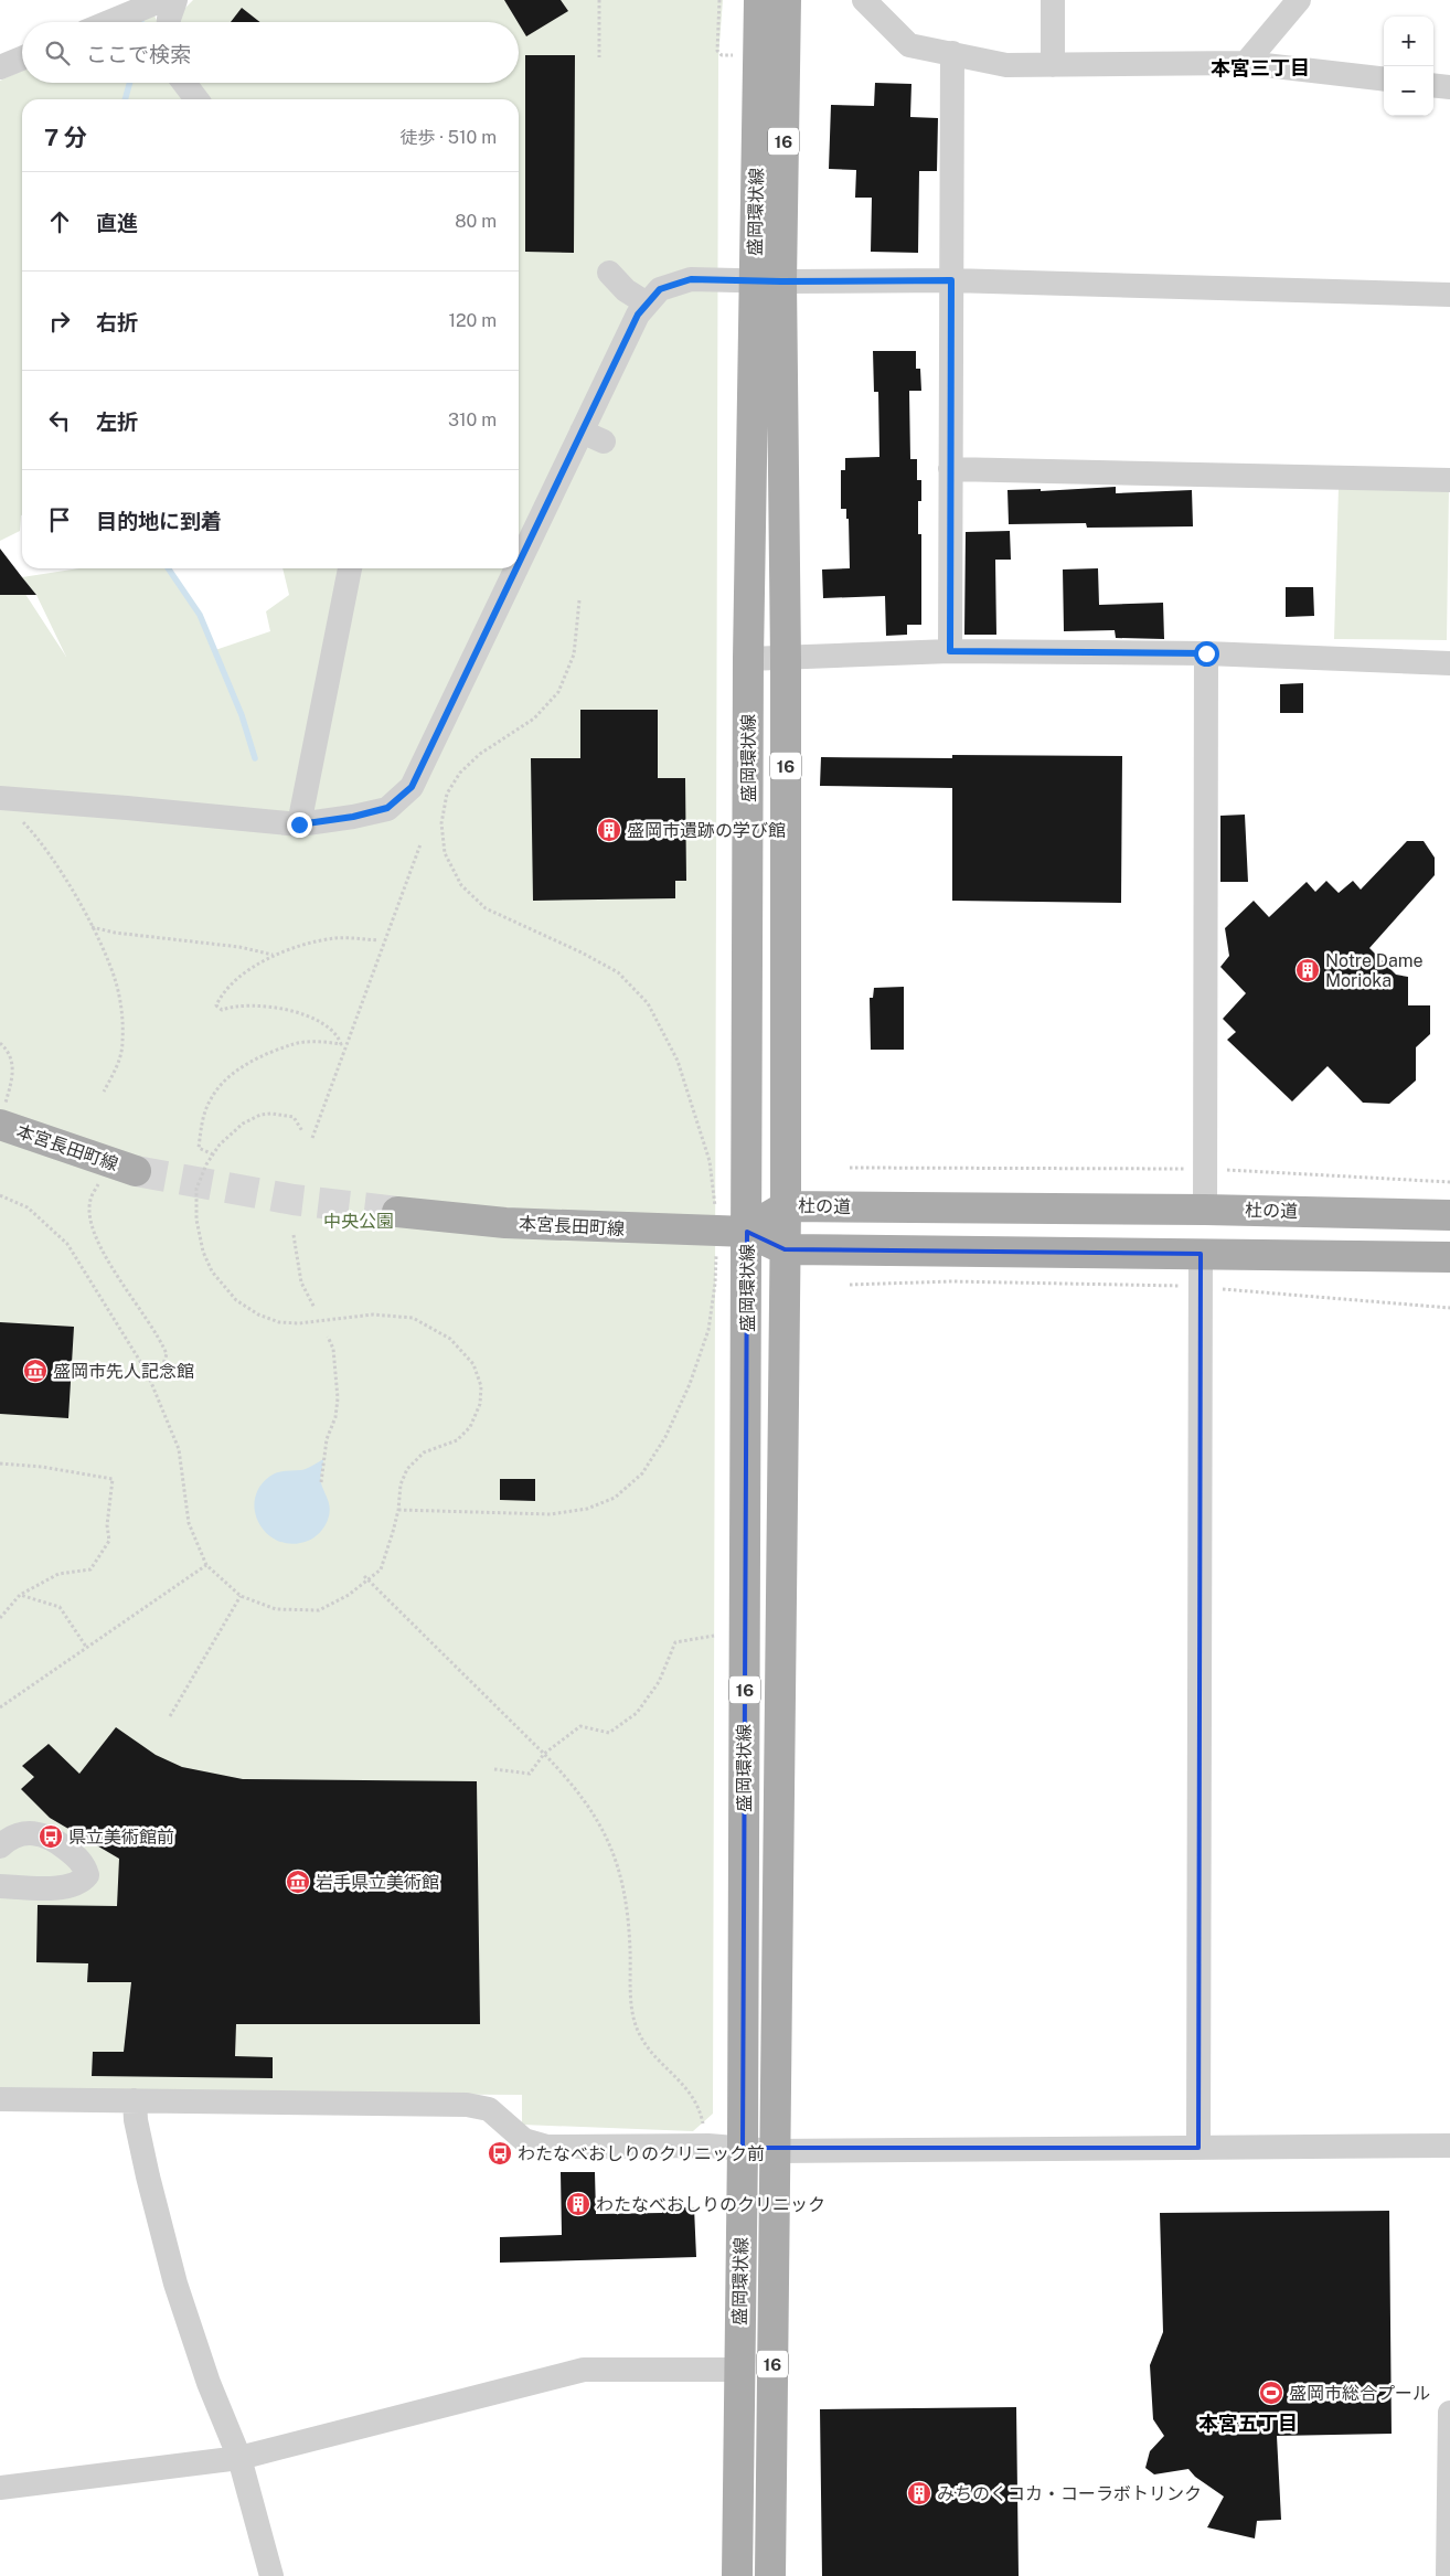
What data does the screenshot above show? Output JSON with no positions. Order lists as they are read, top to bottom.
{
  "streets": {
    "main road": [
      "16",
      "盛岡環状線",
      "本宮長田町線",
      "杜の道"
    ]
  },
  "crossings": [
    ["盛岡環状線", "本宮長田町線"],
    ["盛岡環状線", "杜の道"],
    ["本宮長田町線", "杜の道"]
  ],
  "districts": ["本宮三丁目", "本宮五丁目"],
  "parks": ["中央公園"],
  "places": {
    "building": [
      "盛岡市遺跡の学び館",
      "Notre Dame Morioka",
      "わたなべおしりのクリニック",
      "みちのくコカ・コーラボトリンク"
    ],
    "museum": ["盛岡市先人記念館", "岩手県立美術館"],
    "bus stop": ["県立美術館前", "わたなべおしりのクリニック前"],
    "sports": ["盛岡市総合プール"]
  },
  "page": {
    "map_buttons": ["+", "−"],
    "search": "ここで検索",
    "heading": ["7 分", "徒歩 · 510 m"],
    "list": [
      ["直進", "80 m"],
      ["右折", "120 m"],
      ["左折", "310 m"],
      "目的地に到着"
    ]
  }
}
